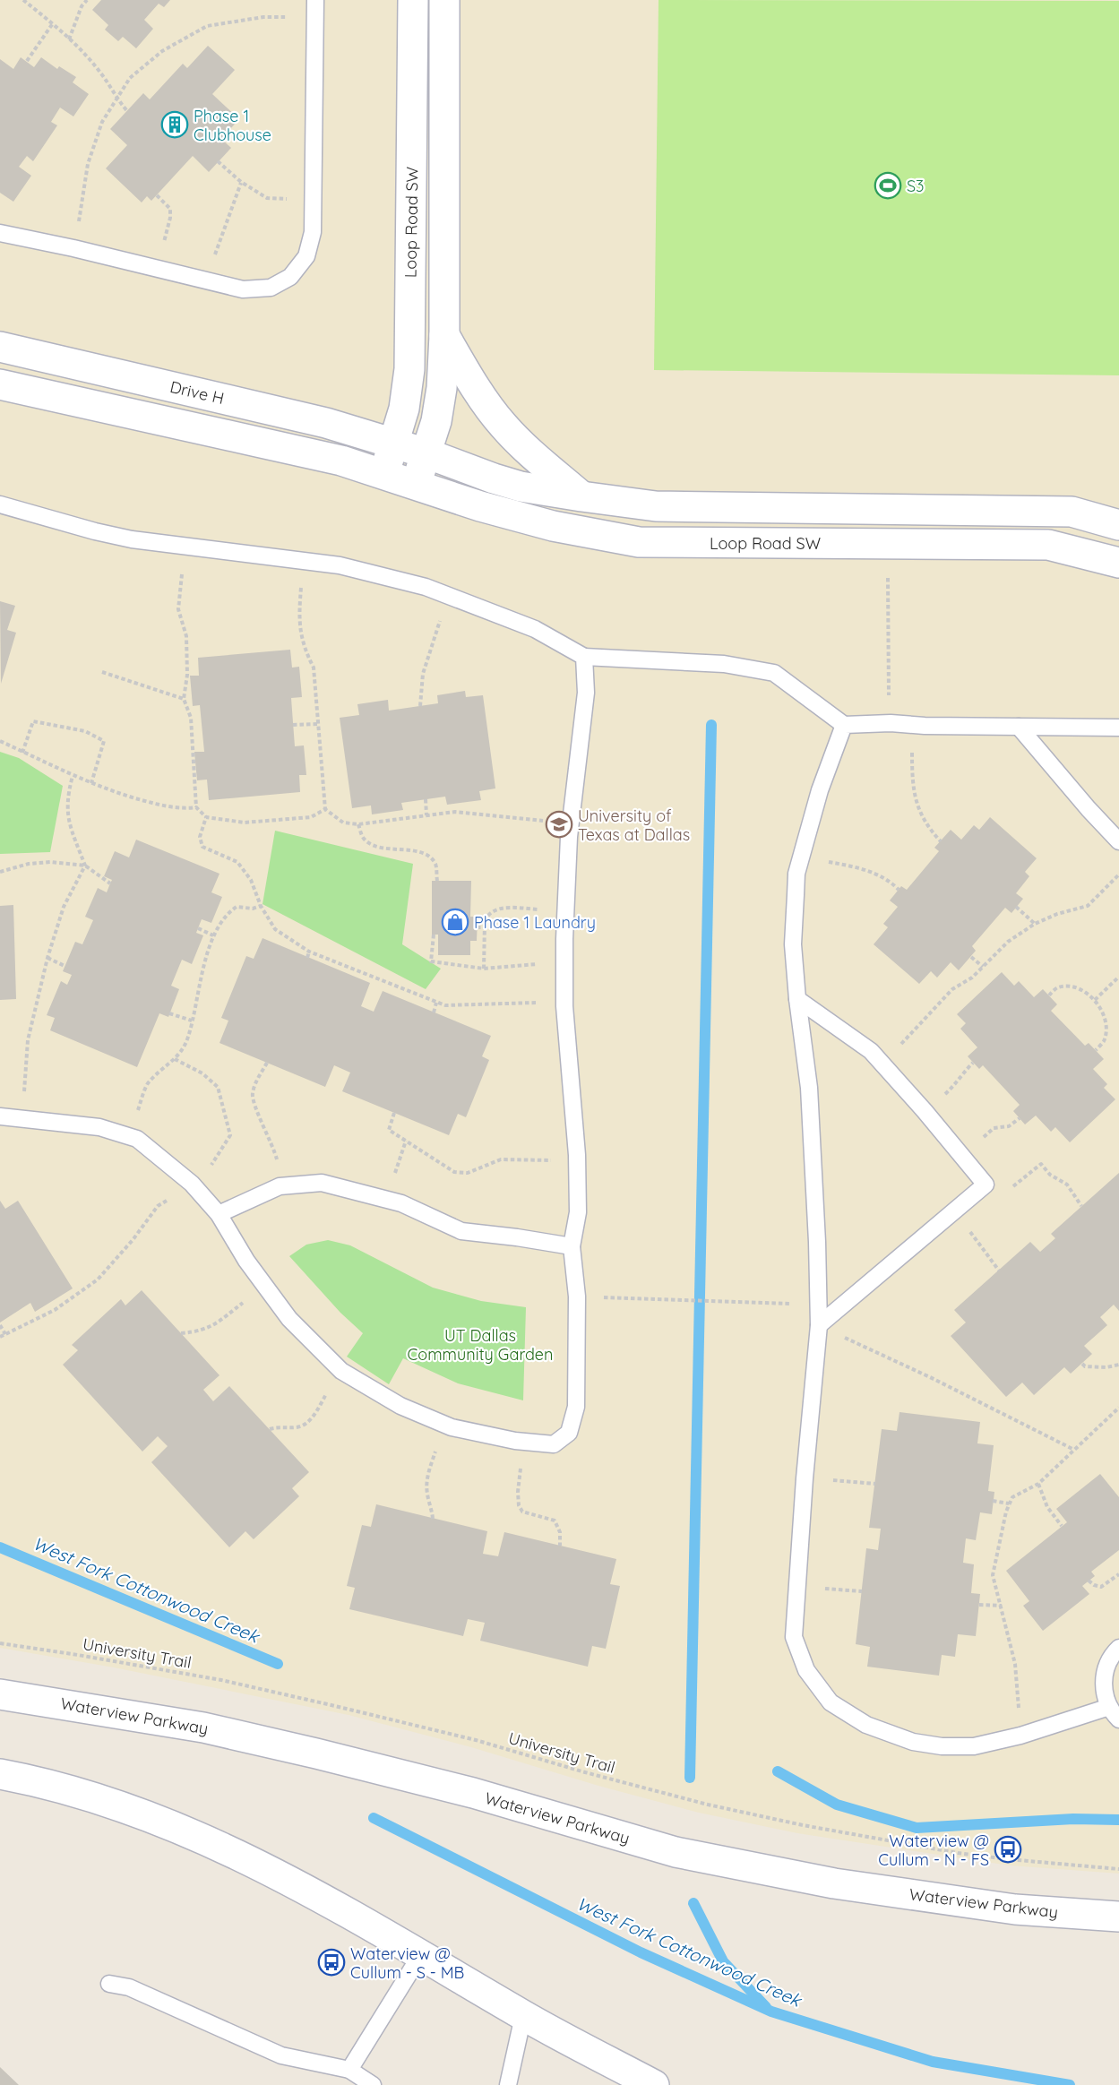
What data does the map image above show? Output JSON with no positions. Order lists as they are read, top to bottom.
{
  "streets": {
    "street": ["Loop Road SW", "Drive H", "Waterview Parkway"],
    "path": ["University Trail"]
  },
  "crossings": [
    ["Loop Road SW", "Drive H"]
  ],
  "water": ["West Fork Cottonwood Creek"],
  "parks": ["UT Dallas Community Garden"],
  "places": {
    "building": ["Phase 1 Clubhouse"],
    "sports": ["S3"],
    "school or university": ["University of Texas at Dallas"],
    "shop": ["Phase 1 Laundry"],
    "bus stop": ["Waterview @ Cullum - N - FS", "Waterview @ Cullum - S - MB"]
  }
}
